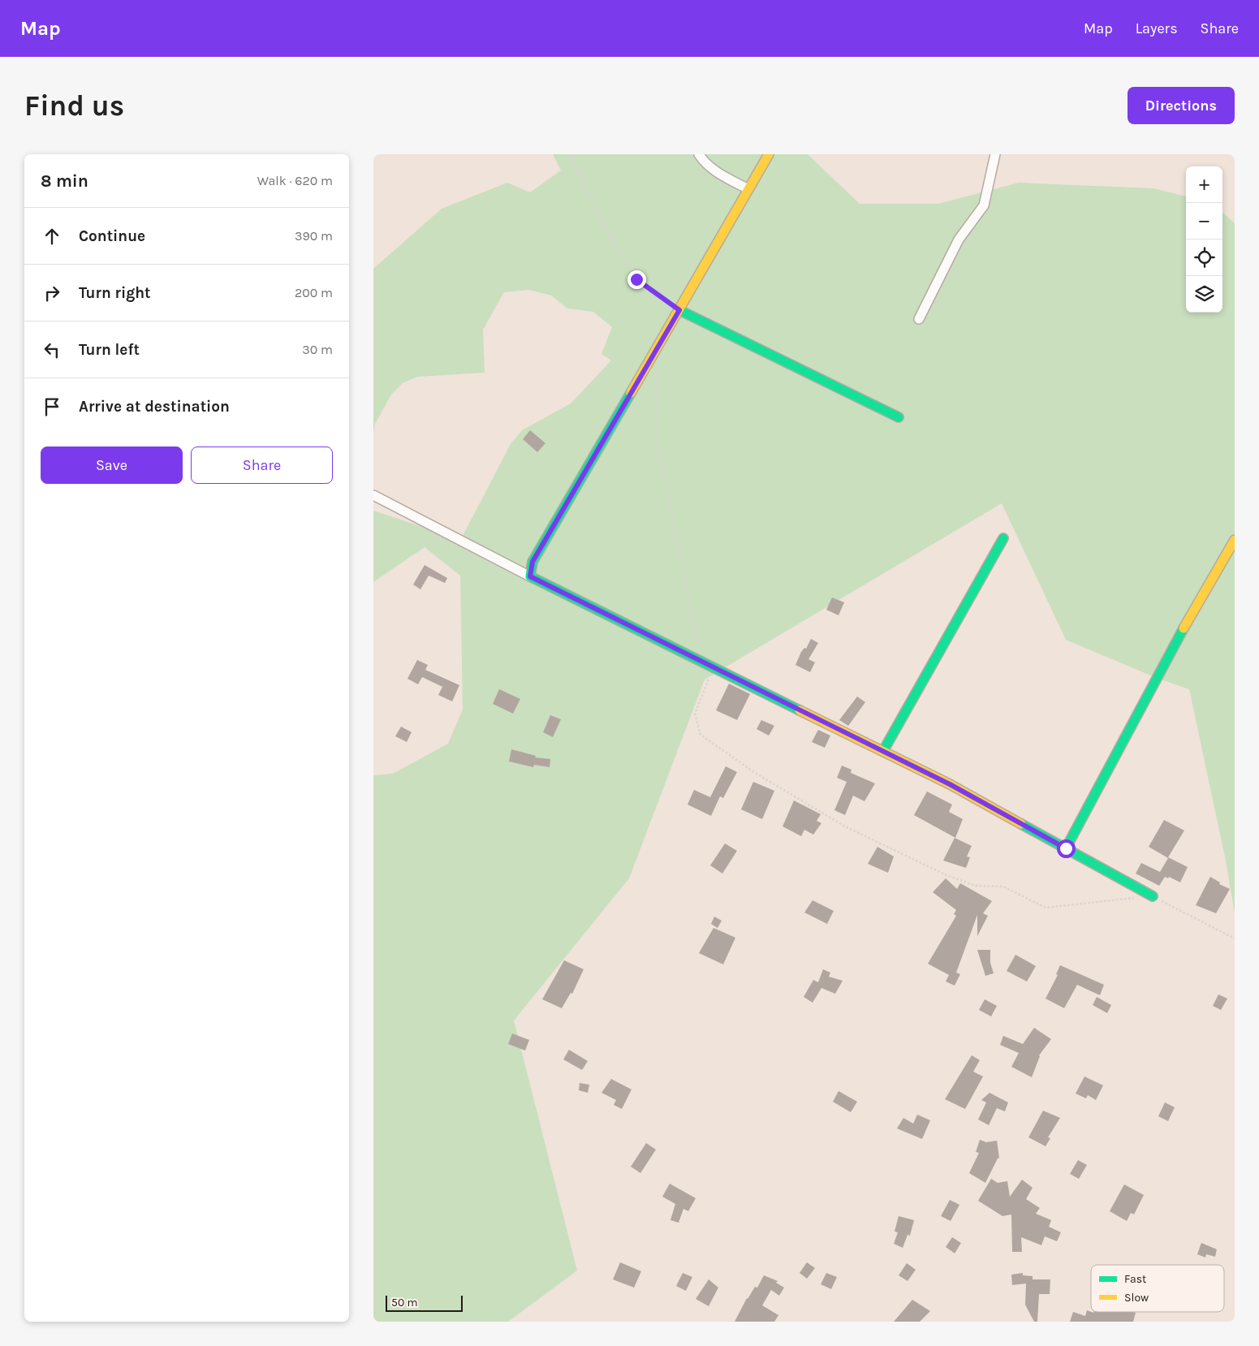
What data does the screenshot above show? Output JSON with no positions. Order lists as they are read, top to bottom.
{
  "legend": ["Fast", "Slow"],
  "scale_bar": "50 m",
  "page": {
    "header": "Map",
    "nav": ["Map", "Layers", "Share"],
    "buttons": [
      "Directions",
      ["Save", "Share"]
    ],
    "title": "Find us",
    "heading": ["8 min", "Walk · 620 m"],
    "map_buttons": ["+", "−"],
    "list": [
      ["Continue", "390 m"],
      ["Turn right", "200 m"],
      ["Turn left", "30 m"],
      "Arrive at destination"
    ],
    "scale": "50 m"
  }
}
